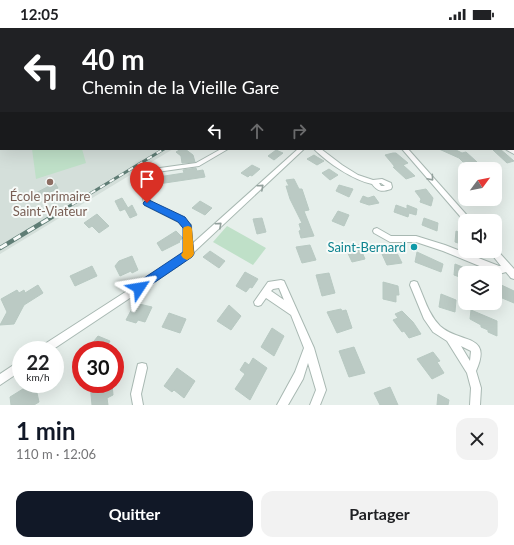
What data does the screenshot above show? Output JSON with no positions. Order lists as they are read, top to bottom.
{
  "places": ["École primaire Saint-Viateur", "Saint-Bernard"],
  "north": "top right",
  "page": {
    "status": "12:05",
    "turn": ["40 m", "Chemin de la Vieille Gare"],
    "speed": "22 km/h",
    "limit": "30",
    "heading": ["1 min", "110 m · 12:06"],
    "buttons": ["Quitter", "Partager"]
  }
}
